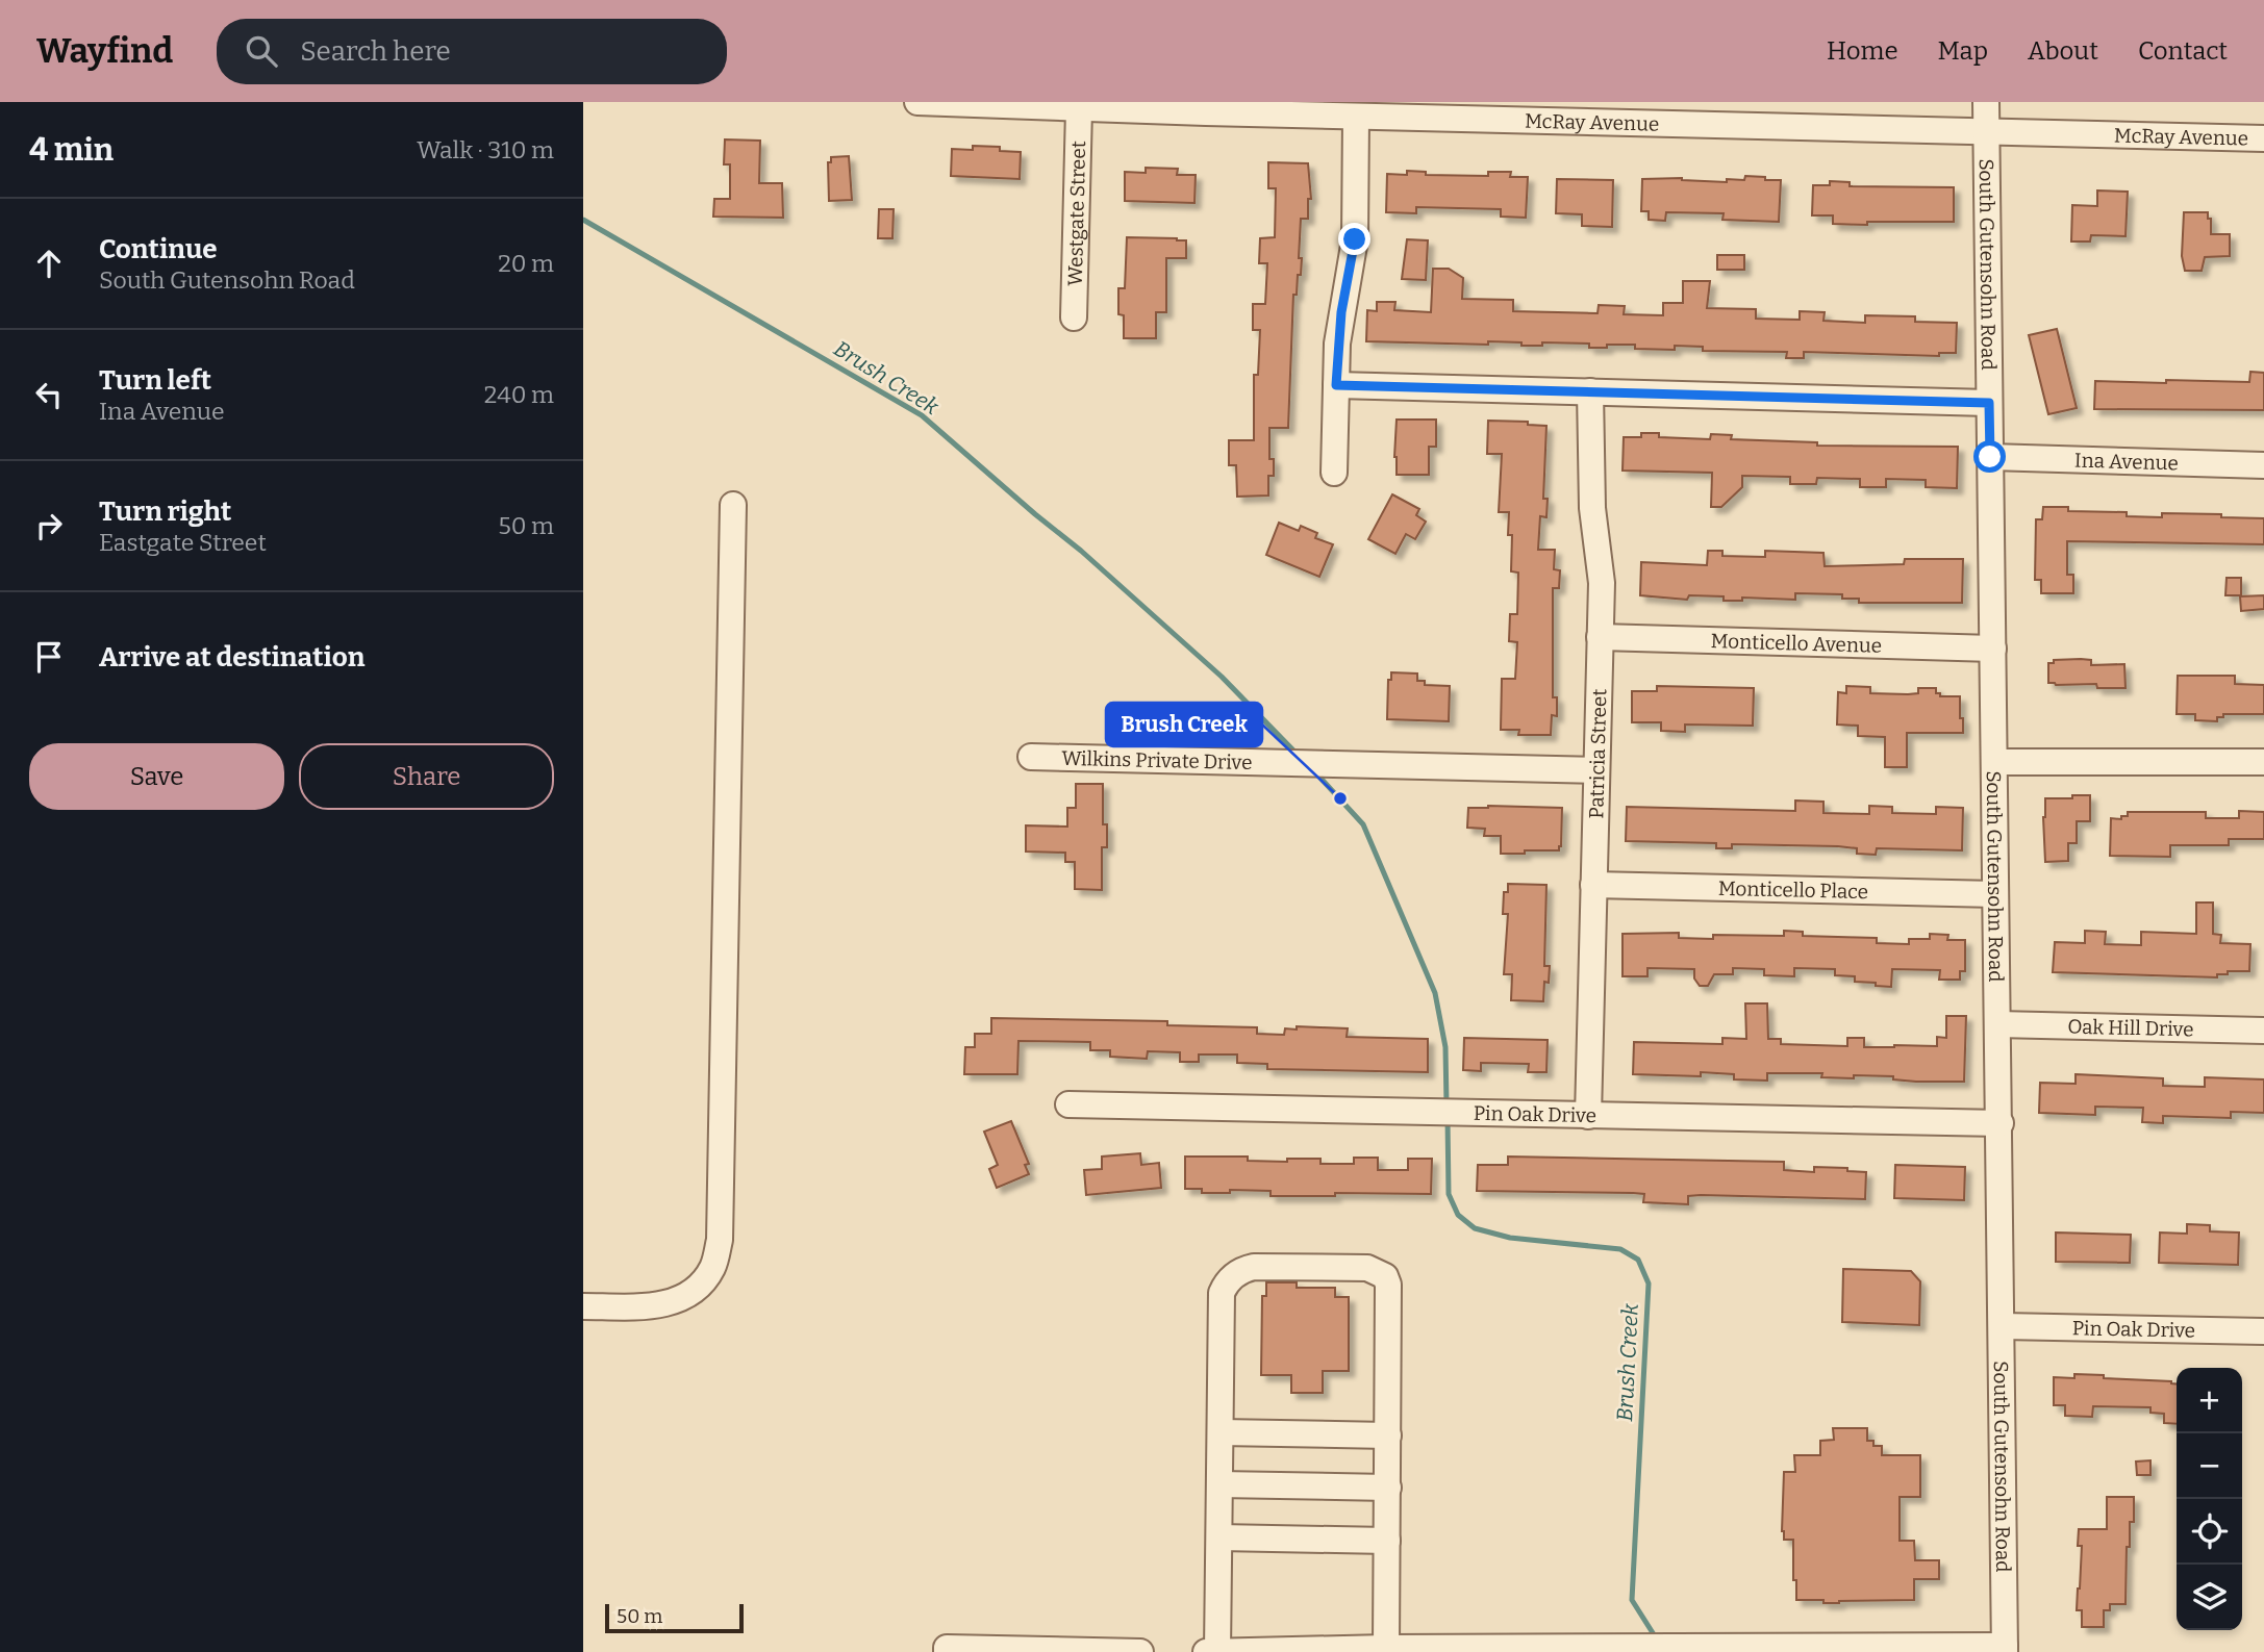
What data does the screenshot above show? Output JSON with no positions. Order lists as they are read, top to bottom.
{
  "streets": {
    "street": [
      "McRay Avenue",
      "Westgate Street",
      "South Gutensohn Road",
      "Ina Avenue",
      "Monticello Avenue",
      "Patricia Street",
      "Wilkins Private Drive",
      "Monticello Place",
      "Oak Hill Drive",
      "Pin Oak Drive"
    ]
  },
  "crossings": [
    ["McRay Avenue", "Westgate Street"],
    ["McRay Avenue", "South Gutensohn Road"],
    ["South Gutensohn Road", "Ina Avenue"],
    ["South Gutensohn Road", "Monticello Avenue"],
    ["South Gutensohn Road", "Monticello Place"],
    ["South Gutensohn Road", "Oak Hill Drive"],
    ["South Gutensohn Road", "Pin Oak Drive"],
    ["Monticello Avenue", "Patricia Street"],
    ["Patricia Street", "Wilkins Private Drive"],
    ["Patricia Street", "Monticello Place"],
    ["Patricia Street", "Pin Oak Drive"]
  ],
  "water": ["Brush Creek"],
  "places": ["Brush Creek"],
  "scale_bar": "50 m",
  "page": {
    "header": "Wayfind",
    "search": "Search here",
    "nav": [
      "Home",
      "Map",
      "About",
      "Contact"
    ],
    "heading": ["4 min", "Walk · 310 m"],
    "list": [
      ["Continue", "South Gutensohn Road", "20 m"],
      ["Turn left", "Ina Avenue", "240 m"],
      ["Turn right", "Eastgate Street", "50 m"],
      "Arrive at destination"
    ],
    "buttons": ["Save", "Share"],
    "map_buttons": ["+", "−"],
    "scale": "50 m"
  }
}
